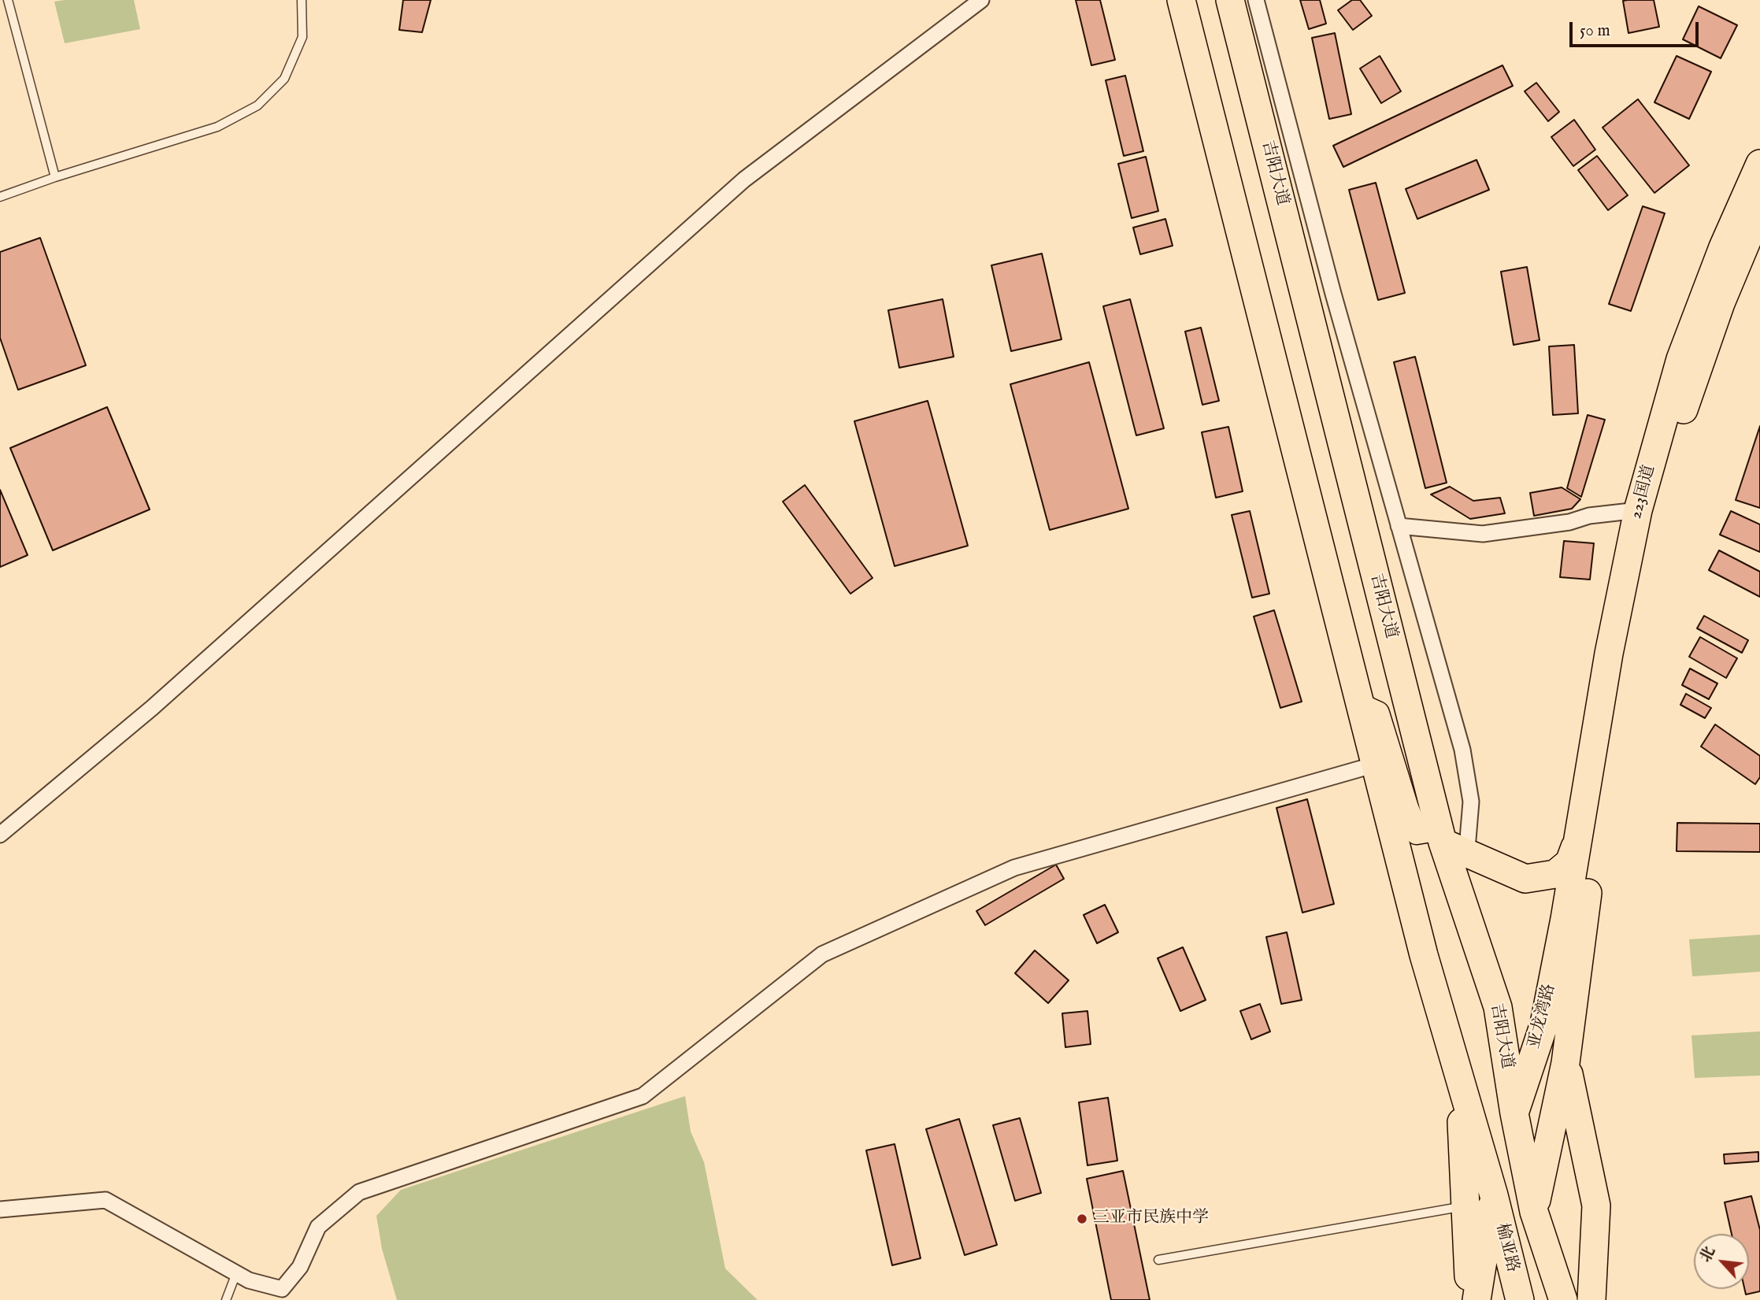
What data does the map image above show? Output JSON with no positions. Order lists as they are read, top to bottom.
{
  "streets": {
    "highway": [
      "吉阳大道",
      "223国道",
      "亚龙湾路",
      "榆亚路"
    ]
  },
  "crossings": [
    ["吉阳大道", "亚龙湾路"],
    ["223国道", "亚龙湾路"],
    ["亚龙湾路", "榆亚路"]
  ],
  "places": ["三亚市民族中学"],
  "scale_bar": "50 m",
  "north": "top left"
}
